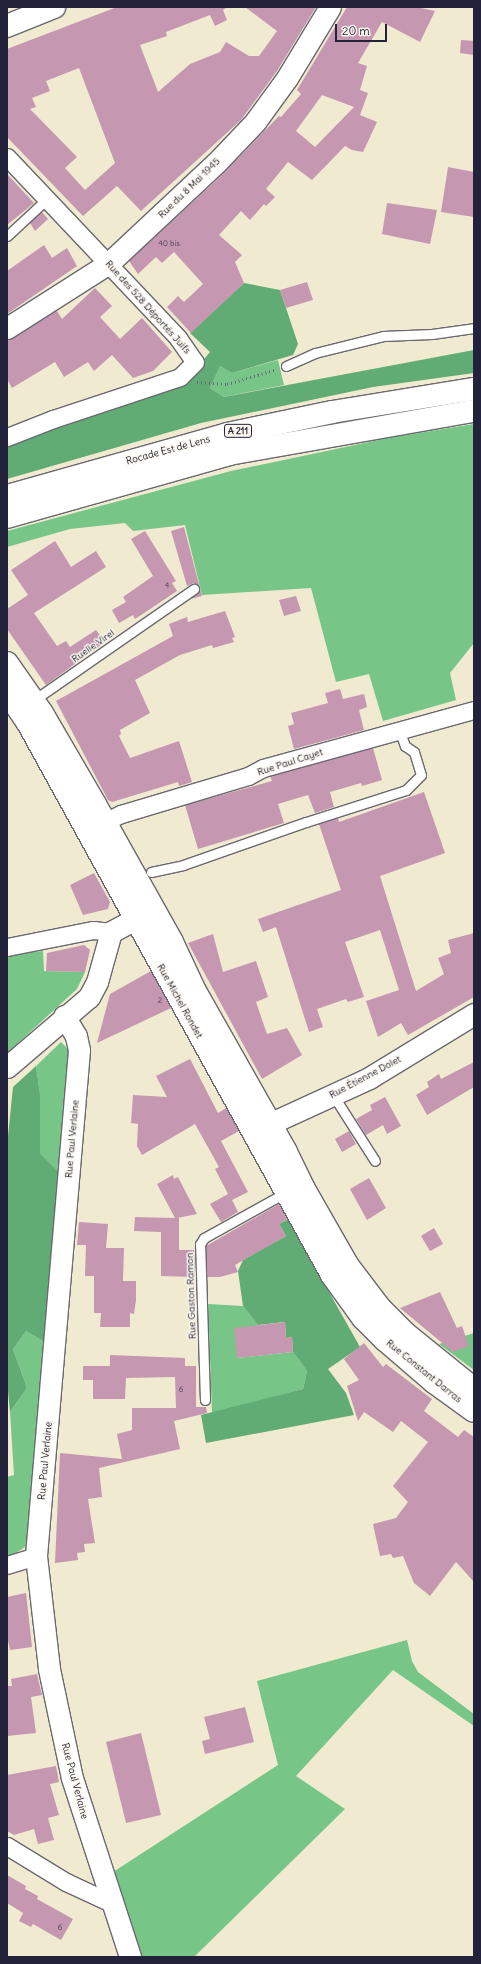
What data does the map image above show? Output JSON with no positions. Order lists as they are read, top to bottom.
{
  "streets": {
    "main road": [
      "A 211",
      "Rocade Est de Lens",
      "Rue Michel Rondet",
      "Rue Constant Darras"
    ],
    "street": [
      "Rue du 8 Mai 1945",
      "Rue des 528 Déportés Juifs",
      "Rue Paul Cayet",
      "Rue Étienne Dolet",
      "Rue Paul Verlaine"
    ],
    "lane": ["Ruelle Virel", "Rue Gaston Ramon"]
  },
  "crossings": [
    ["Rue du 8 Mai 1945", "Rue des 528 Déportés Juifs"],
    ["Ruelle Virel", "Rue Michel Rondet"],
    ["Rue Paul Cayet", "Rue Michel Rondet"],
    ["Rue Michel Rondet", "Rue Étienne Dolet"],
    ["Rue Michel Rondet", "Rue Gaston Ramon"],
    ["Rue Michel Rondet", "Rue Constant Darras"]
  ],
  "house_numbers": [
    "40 bis",
    "4",
    "2",
    "6",
    "6"
  ],
  "scale_bar": "20 m"
}
